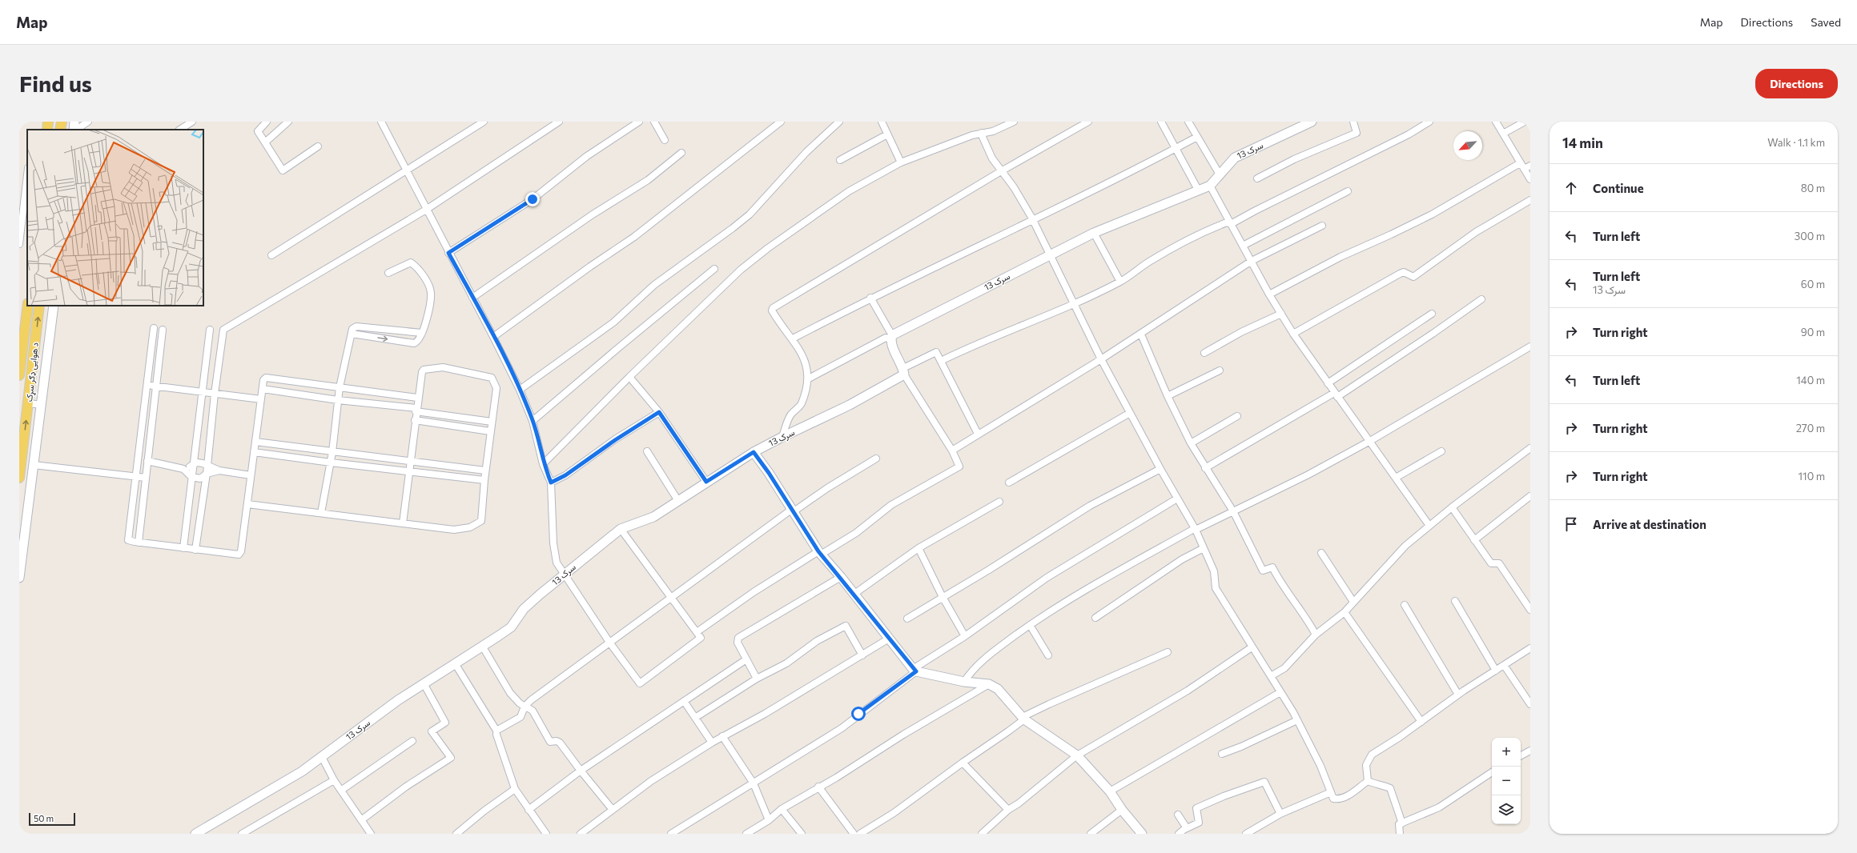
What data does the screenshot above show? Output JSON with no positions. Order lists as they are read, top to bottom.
{
  "streets": {
    "main road": ["د هوایی ډګر سړک"],
    "street": ["سرک 13"]
  },
  "scale_bar": "50 m",
  "north": "bottom left",
  "page": {
    "header": "Map",
    "nav": ["Map", "Directions", "Saved"],
    "buttons": "Directions",
    "title": "Find us",
    "heading": ["14 min", "Walk · 1.1 km"],
    "list": [
      ["Continue", "80 m"],
      ["Turn left", "300 m"],
      ["Turn left", "سرک 13", "60 m"],
      ["Turn right", "90 m"],
      ["Turn left", "140 m"],
      ["Turn right", "270 m"],
      ["Turn right", "110 m"],
      "Arrive at destination"
    ],
    "map_buttons": ["+", "−"],
    "scale": "50 m"
  }
}
